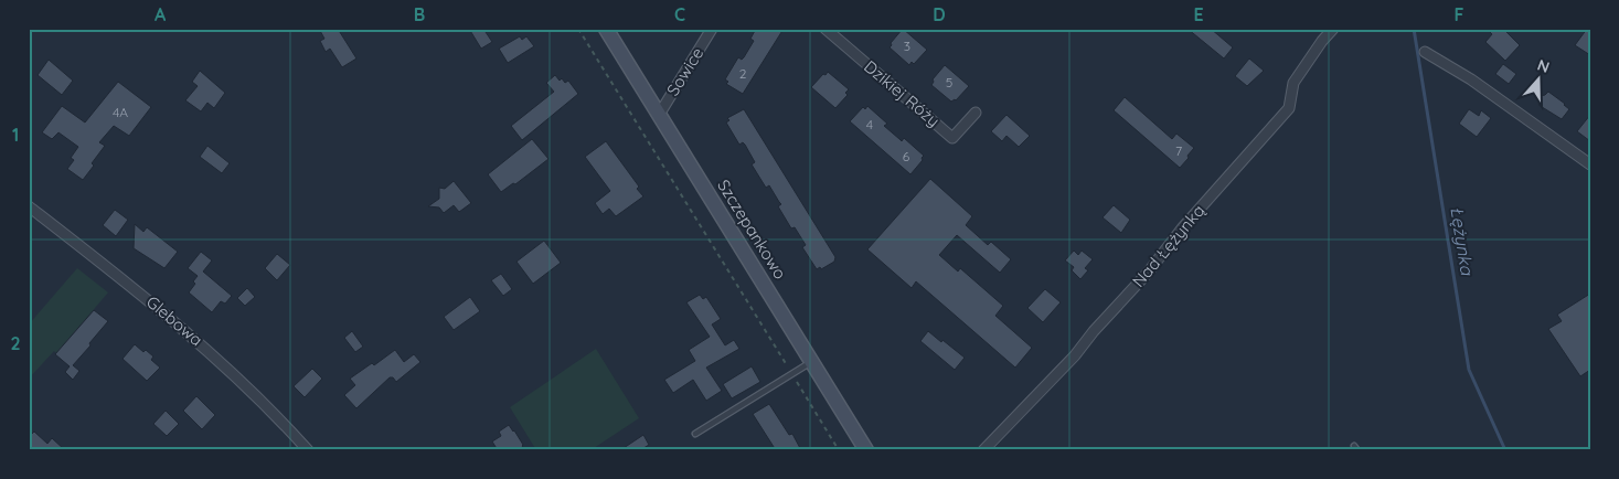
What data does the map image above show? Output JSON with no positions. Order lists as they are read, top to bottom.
{
  "streets": {
    "street": [
      "Sowice",
      "Dzikiej Róży",
      "Szczepankowo",
      "Nad Łężynką",
      "Glebowa"
    ]
  },
  "crossings": [
    ["Sowice", "Szczepankowo"]
  ],
  "water": ["Łężynka"],
  "house_numbers": [
    "3",
    "2",
    "5",
    "4A",
    "4",
    "7",
    "6"
  ],
  "north": "top",
  "grid": {
    "columns": [
      "A",
      "B",
      "C",
      "D",
      "E",
      "F"
    ],
    "rows": ["1", "2"]
  }
}
